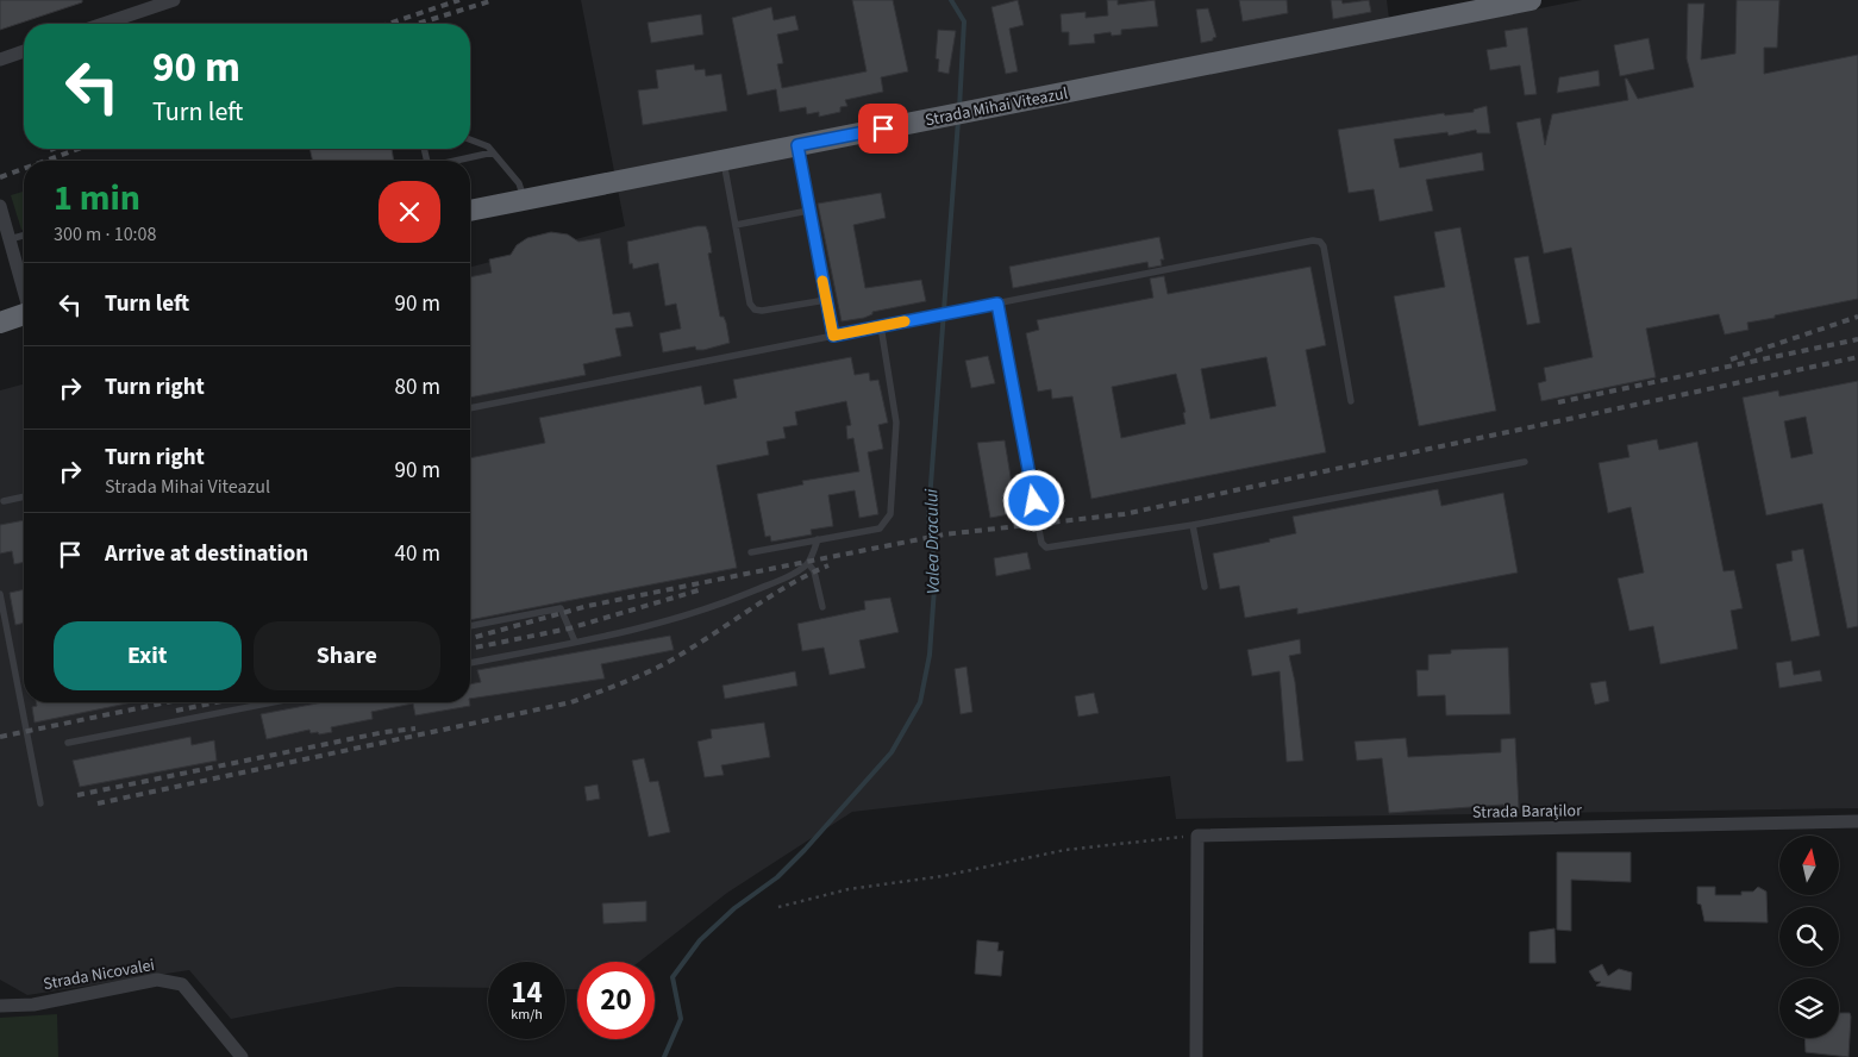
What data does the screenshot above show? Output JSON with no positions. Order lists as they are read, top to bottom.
{
  "streets": {
    "highway": ["Strada Mihai Viteazul"],
    "street": ["Strada Baraților", "Strada Nicovalei"]
  },
  "water": ["Valea Dracului"],
  "north": "top",
  "page": {
    "turn": ["90 m", "Turn left"],
    "heading": ["1 min", "300 m · 10:08"],
    "list": [
      {
        "name": "Turn left",
        "value": "90 m"
      },
      {
        "name": "Turn right",
        "value": "80 m"
      },
      {
        "name": "Turn right",
        "note": "Strada Mihai Viteazul",
        "value": "90 m"
      },
      {
        "name": "Arrive at destination",
        "value": "40 m"
      }
    ],
    "buttons": ["Exit", "Share"],
    "speed": "14 km/h",
    "limit": "20"
  }
}
